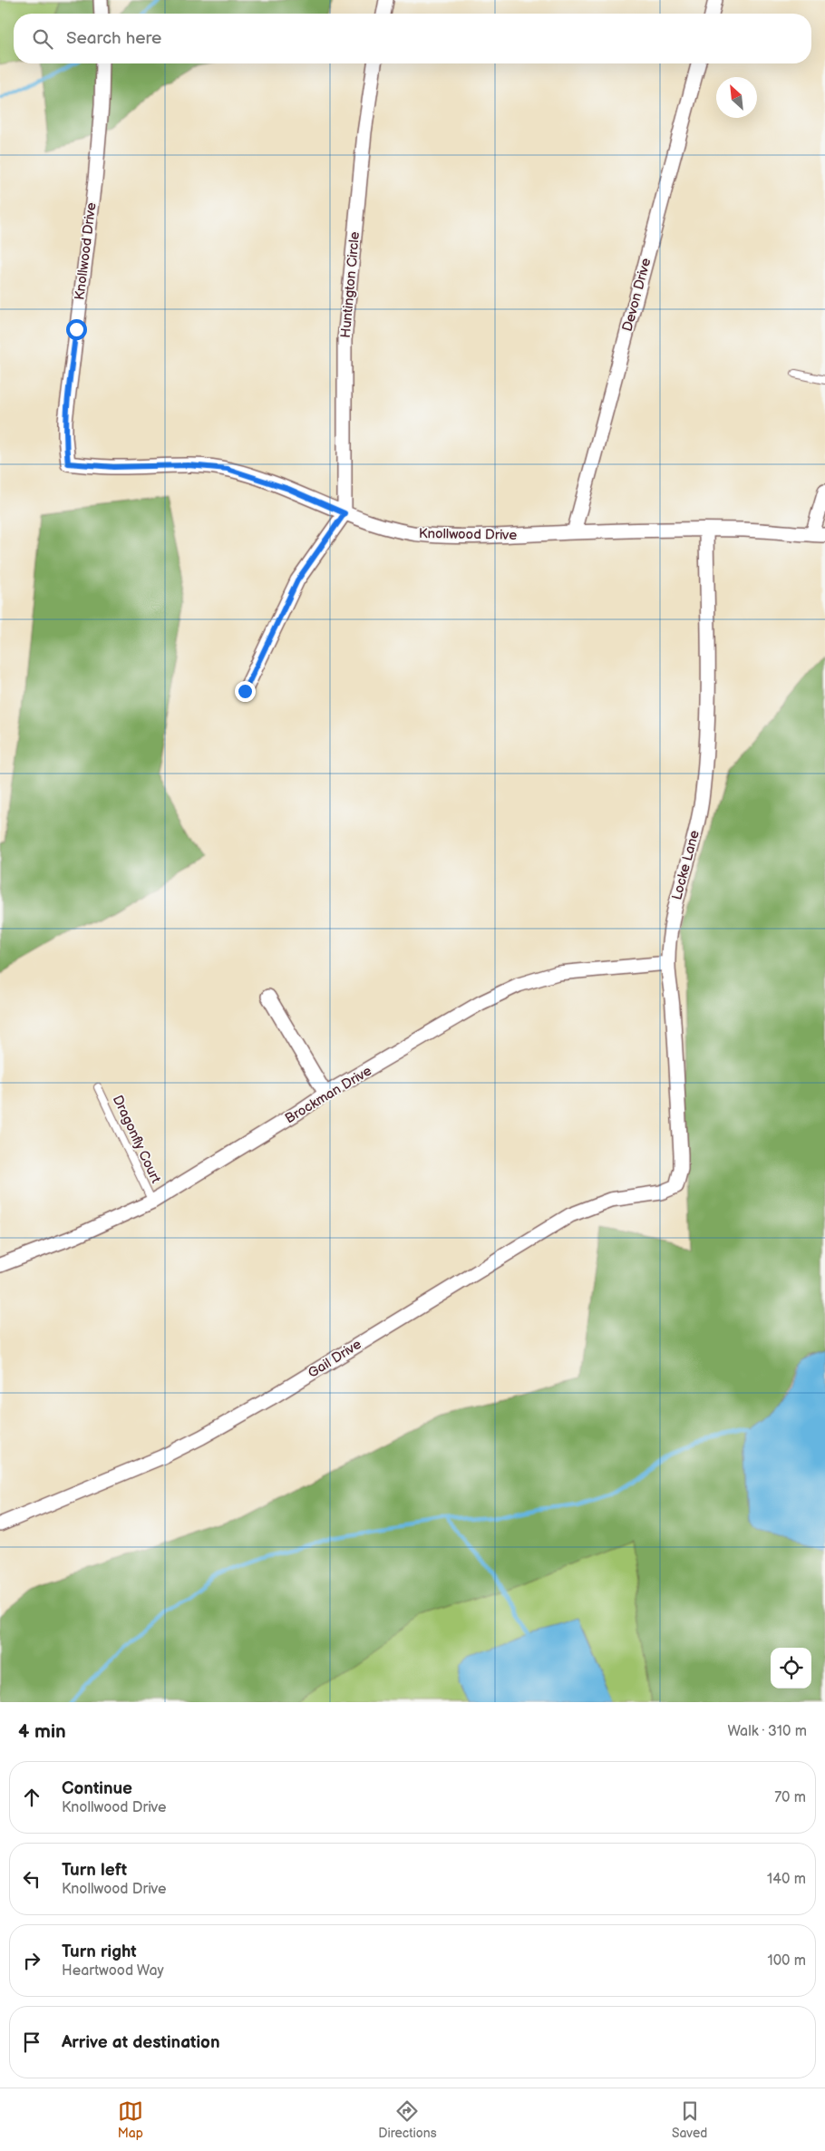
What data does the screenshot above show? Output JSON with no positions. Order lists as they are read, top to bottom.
{
  "streets": {
    "street": [
      "Knollwood Drive",
      "Huntington Circle",
      "Devon Drive",
      "Locke Lane",
      "Brockman Drive",
      "Gail Drive"
    ],
    "lane": ["Dragonfly Court"]
  },
  "crossings": [
    ["Knollwood Drive", "Huntington Circle"],
    ["Knollwood Drive", "Devon Drive"],
    ["Knollwood Drive", "Locke Lane"],
    ["Locke Lane", "Brockman Drive"],
    ["Locke Lane", "Gail Drive"],
    ["Brockman Drive", "Dragonfly Court"]
  ],
  "north": "top left",
  "page": {
    "search": "Search here",
    "heading": ["4 min", "Walk · 310 m"],
    "list": [
      ["Continue", "Knollwood Drive", "70 m"],
      ["Turn left", "Knollwood Drive", "140 m"],
      ["Turn right", "Heartwood Way", "100 m"],
      "Arrive at destination"
    ],
    "nav": ["Map", "Directions", "Saved"]
  }
}
